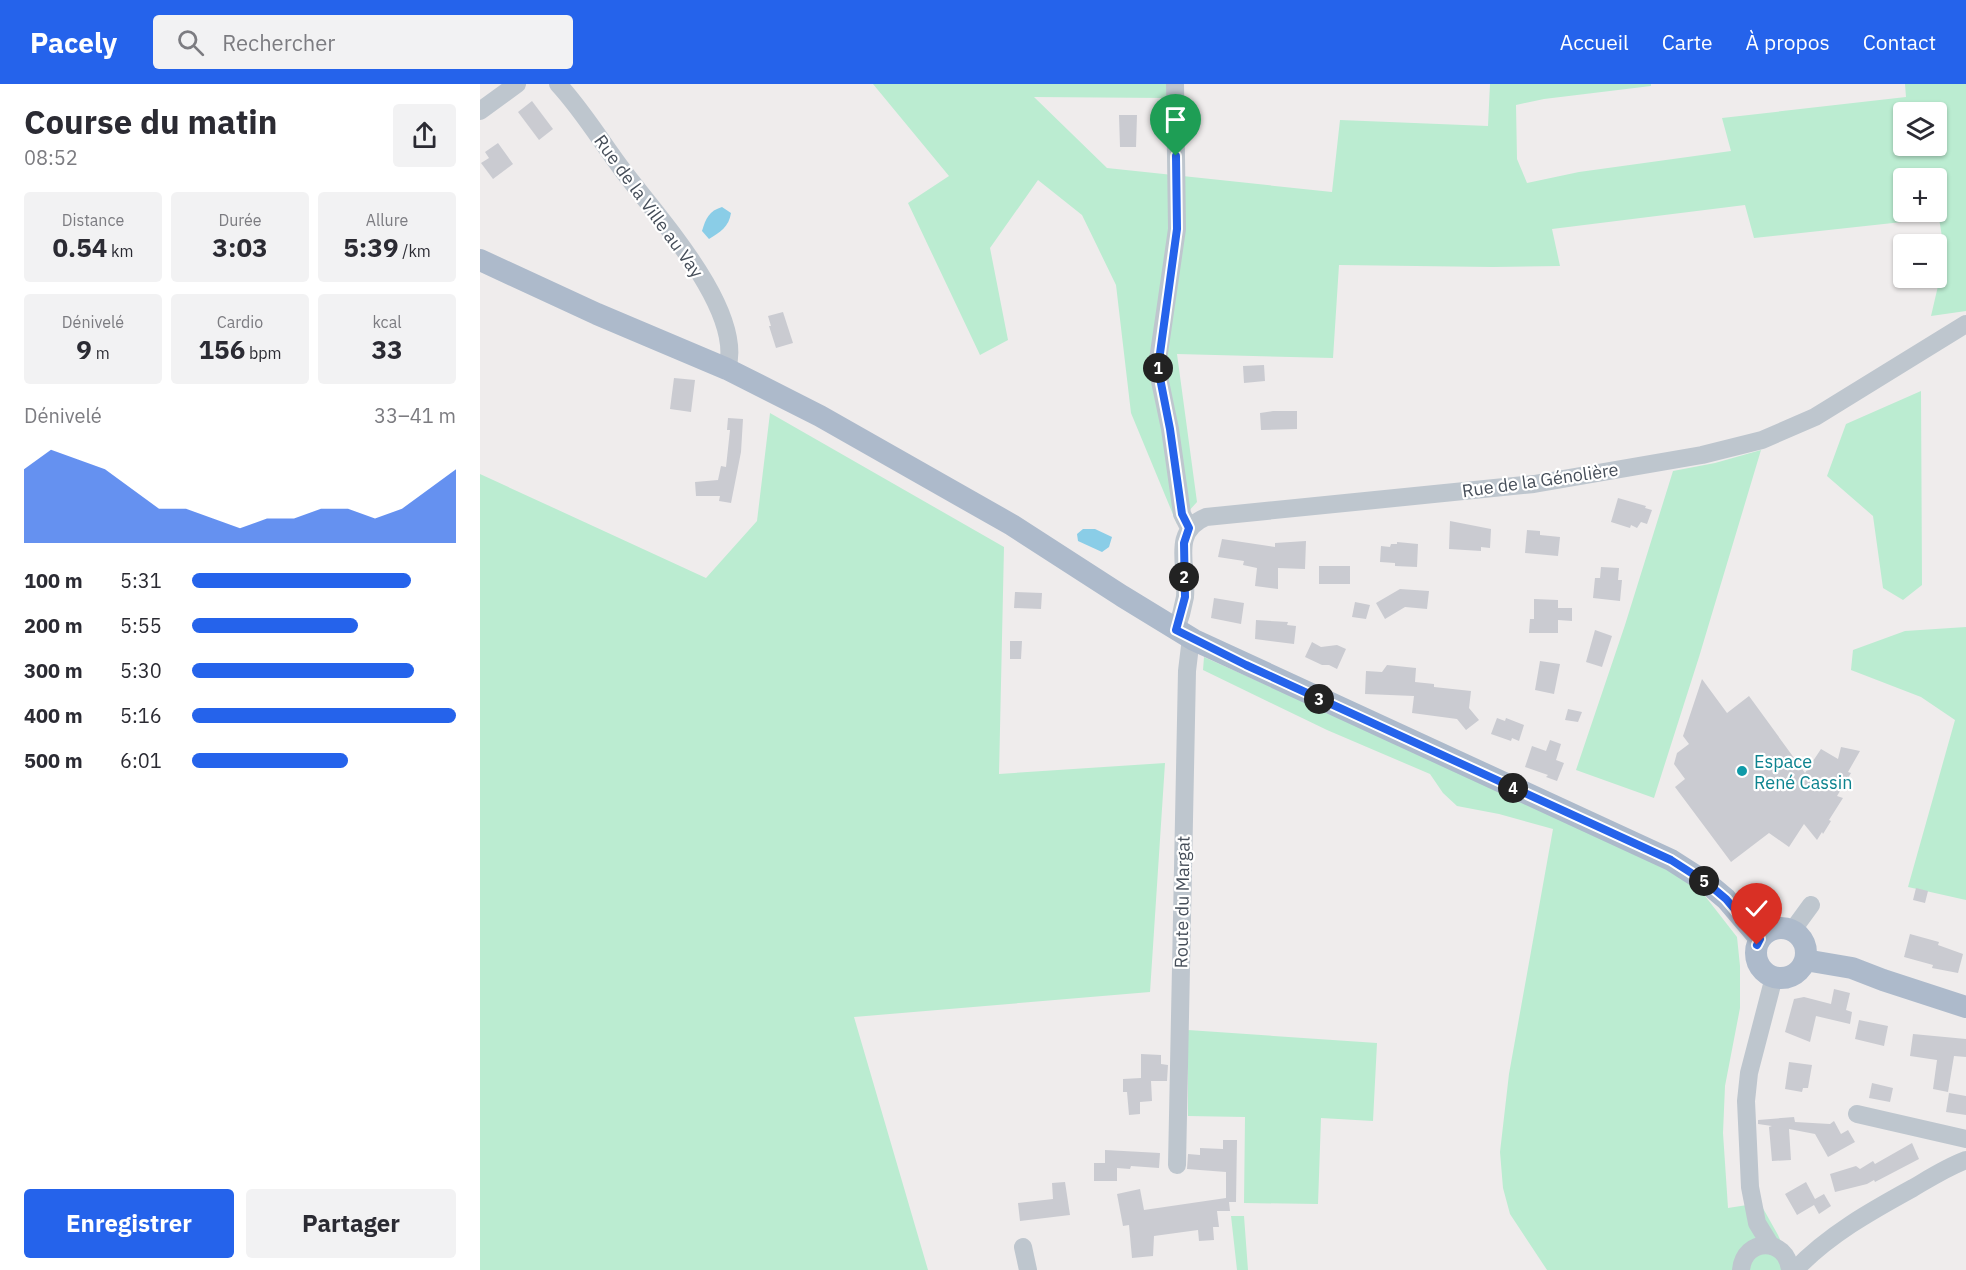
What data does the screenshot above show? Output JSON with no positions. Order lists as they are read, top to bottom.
{
  "streets": {
    "street": ["Rue de la Ville au Vay", "Rue de la Génolière", "Route du Margat"]
  },
  "places": ["Espace René Cassin"],
  "page": {
    "header": "Pacely",
    "search": "Rechercher",
    "nav": [
      "Accueil",
      "Carte",
      "À propos",
      "Contact"
    ],
    "heading": ["Course du matin", "08:52"],
    "map_buttons": ["+", "−"],
    "stats": [
      ["Distance", "0.54 km"],
      ["Durée", "3:03"],
      ["Allure", "5:39 /km"],
      ["Dénivelé", "9 m"],
      ["Cardio", "156 bpm"],
      ["kcal", "33"]
    ],
    "pins": [
      "1",
      "2",
      "3",
      "4",
      "5"
    ],
    "chart": ["Dénivelé", "33–41 m"],
    "list": [
      {
        "name": "100 m",
        "note": "5:31"
      },
      {
        "name": "200 m",
        "note": "5:55"
      },
      {
        "name": "300 m",
        "note": "5:30"
      },
      {
        "name": "400 m",
        "note": "5:16"
      },
      {
        "name": "500 m",
        "note": "6:01"
      }
    ],
    "buttons": ["Enregistrer", "Partager"]
  }
}
